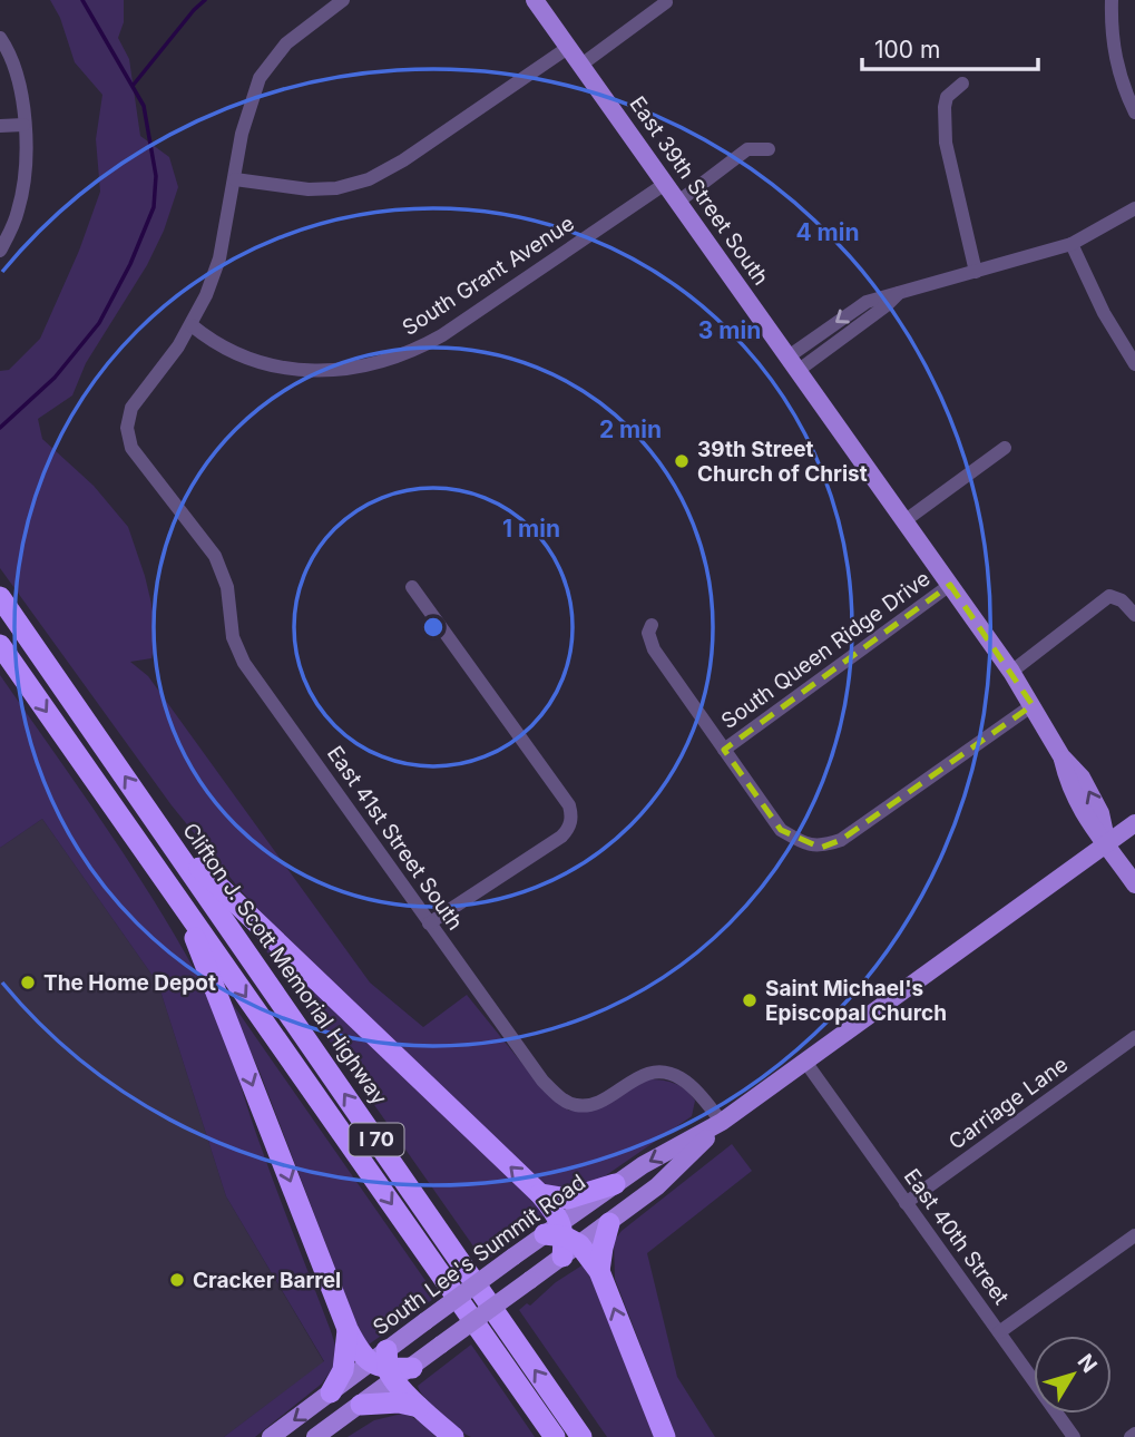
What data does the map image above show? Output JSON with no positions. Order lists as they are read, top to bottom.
{
  "streets": {
    "highway": ["Clifton J. Scott Memorial Highway", "I 70"],
    "main road": ["East 39th Street South", "South Lee's Summit Road"],
    "street": [
      "South Grant Avenue",
      "South Queen Ridge Drive",
      "East 41st Street South",
      "Carriage Lane",
      "East 40th Street"
    ]
  },
  "crossings": [
    ["East 39th Street South", "South Grant Avenue"],
    ["East 39th Street South", "South Queen Ridge Drive"],
    ["East 39th Street South", "South Lee's Summit Road"],
    ["South Grant Avenue", "East 41st Street South"],
    ["East 41st Street South", "South Lee's Summit Road"],
    ["Carriage Lane", "East 40th Street"],
    ["East 40th Street", "South Lee's Summit Road"]
  ],
  "places": [
    "39th Street Church of Christ",
    "The Home Depot",
    "Saint Michael's Episcopal Church",
    "Cracker Barrel"
  ],
  "scale_bar": "100 m",
  "north": "top right",
  "rings": [
    "4 min",
    "3 min",
    "2 min",
    "1 min"
  ]
}
